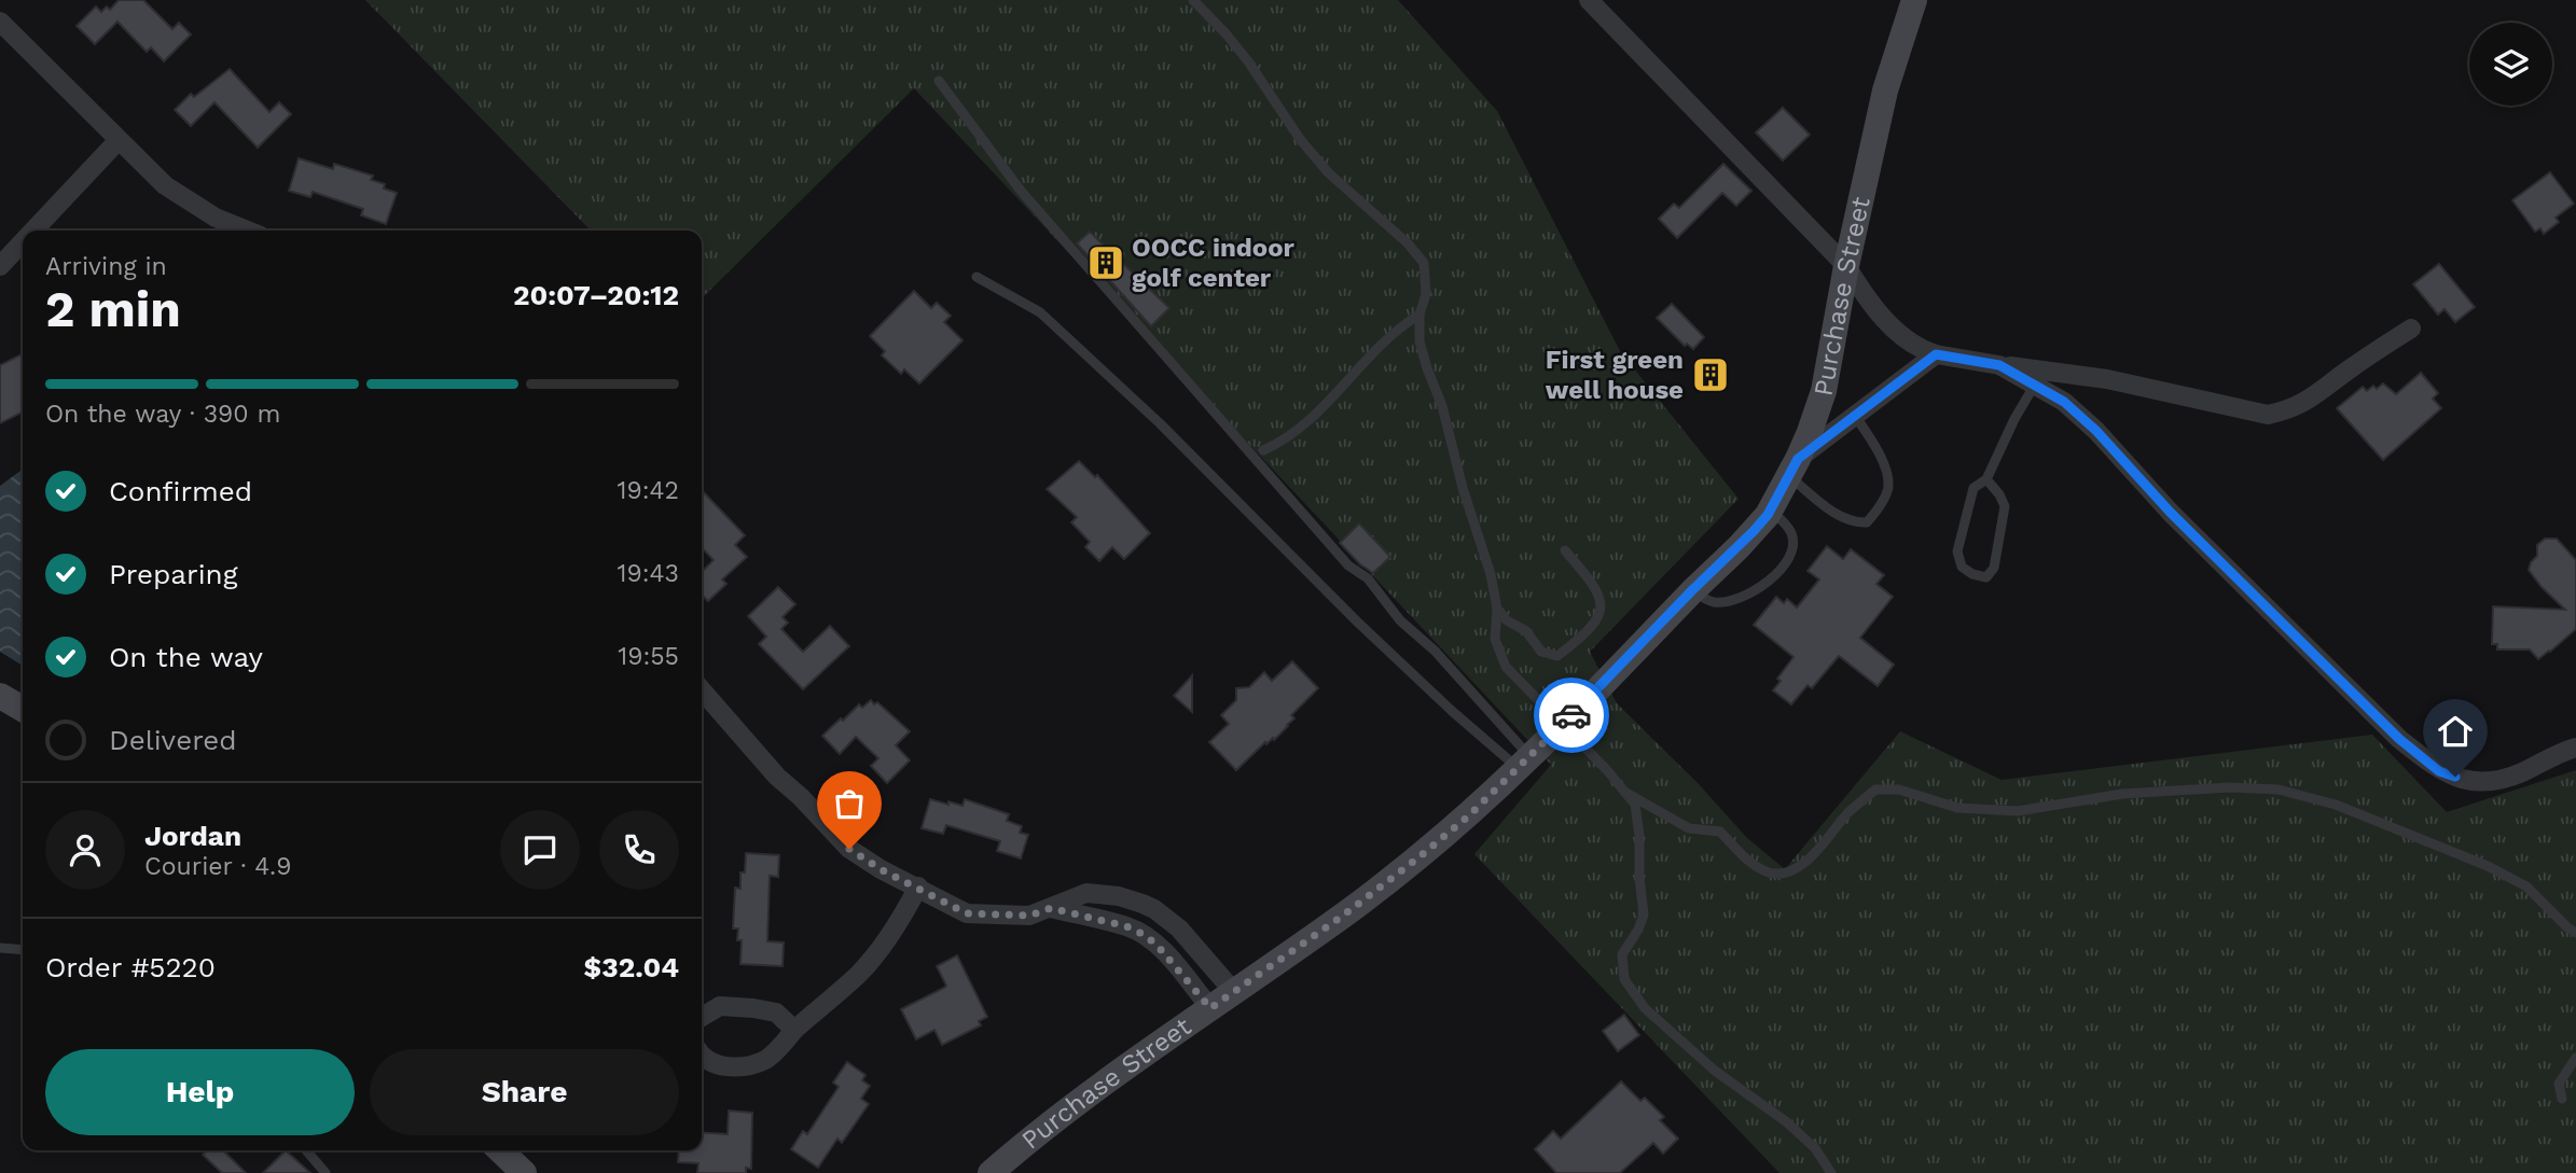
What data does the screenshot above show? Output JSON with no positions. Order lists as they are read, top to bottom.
{
  "streets": {
    "main road": ["Purchase Street"]
  },
  "places": {
    "building": ["OOCC indoor golf center", "First green well house"]
  },
  "page": {
    "heading": ["2 min", "Arriving in", "20:07–20:12"],
    "panel": [
      "Jordan",
      "Courier · 4.9",
      "Order #5220",
      "$32.04"
    ],
    "bar": "On the way · 390 m",
    "list": [
      ["Confirmed", "19:42"],
      ["Preparing", "19:43"],
      ["On the way", "19:55"],
      "Delivered"
    ],
    "buttons": ["Help", "Share"]
  }
}
